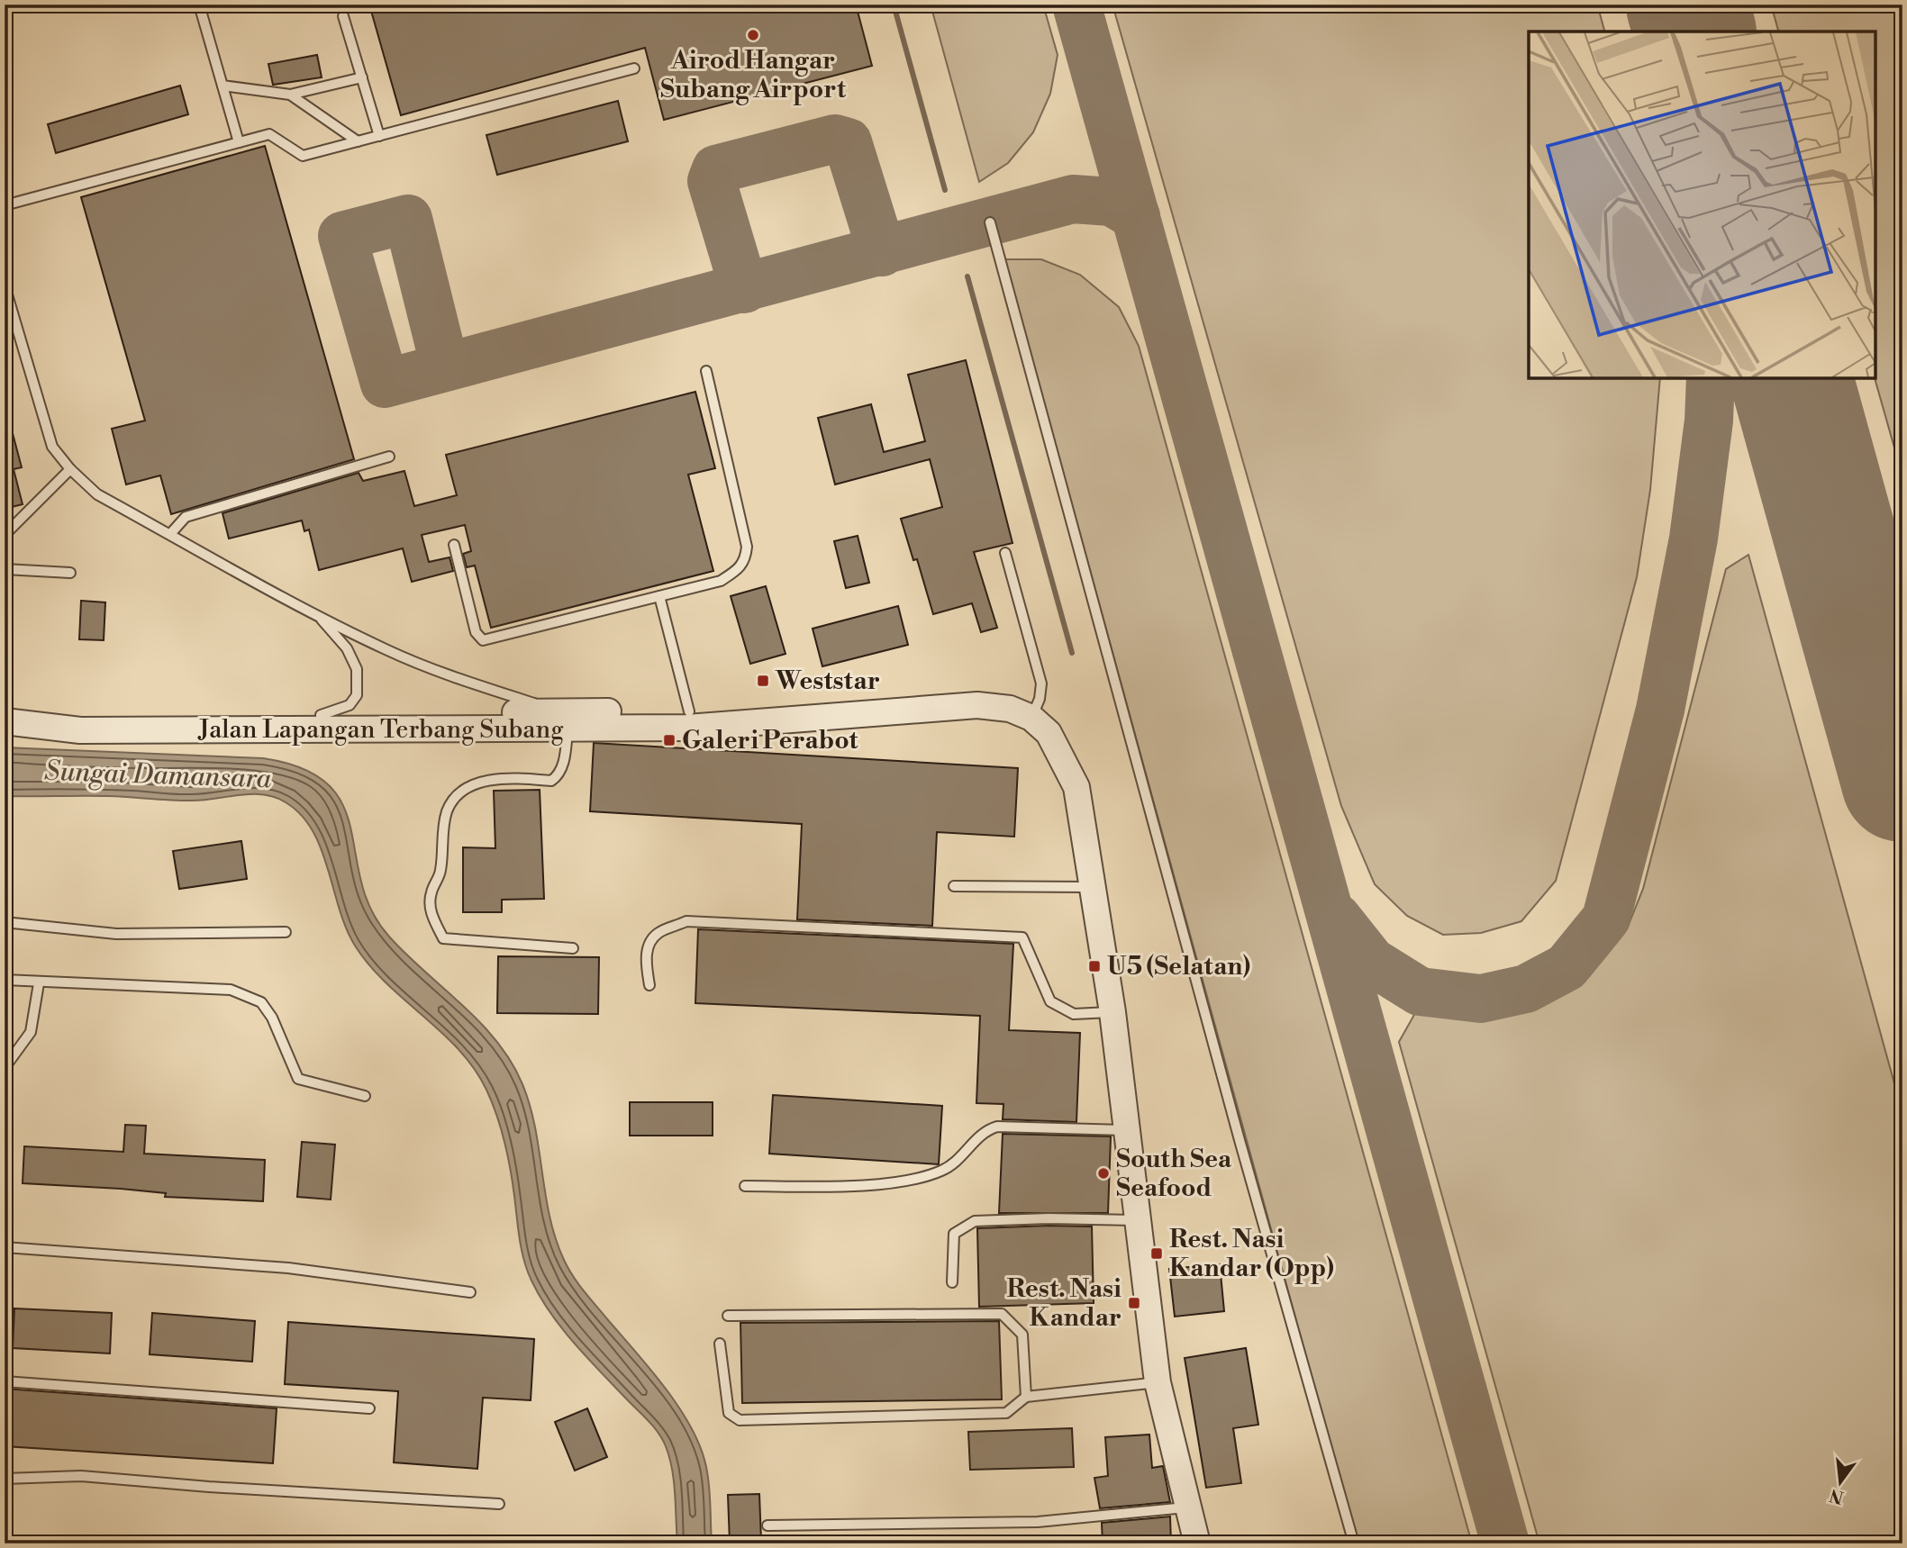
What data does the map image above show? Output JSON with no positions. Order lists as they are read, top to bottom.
{
  "streets": {
    "street": ["Jalan Lapangan Terbang Subang"]
  },
  "water": ["Sungai Damansara"],
  "places": {
    "other": ["Airod Hangar Subang Airport", "South Sea Seafood"],
    "transit": [
      "Weststar",
      "Galeri Perabot",
      "U5 (Selatan)",
      "Rest. Nasi Kandar (Opp)",
      "Rest. Nasi Kandar"
    ]
  },
  "north": "bottom"
}
